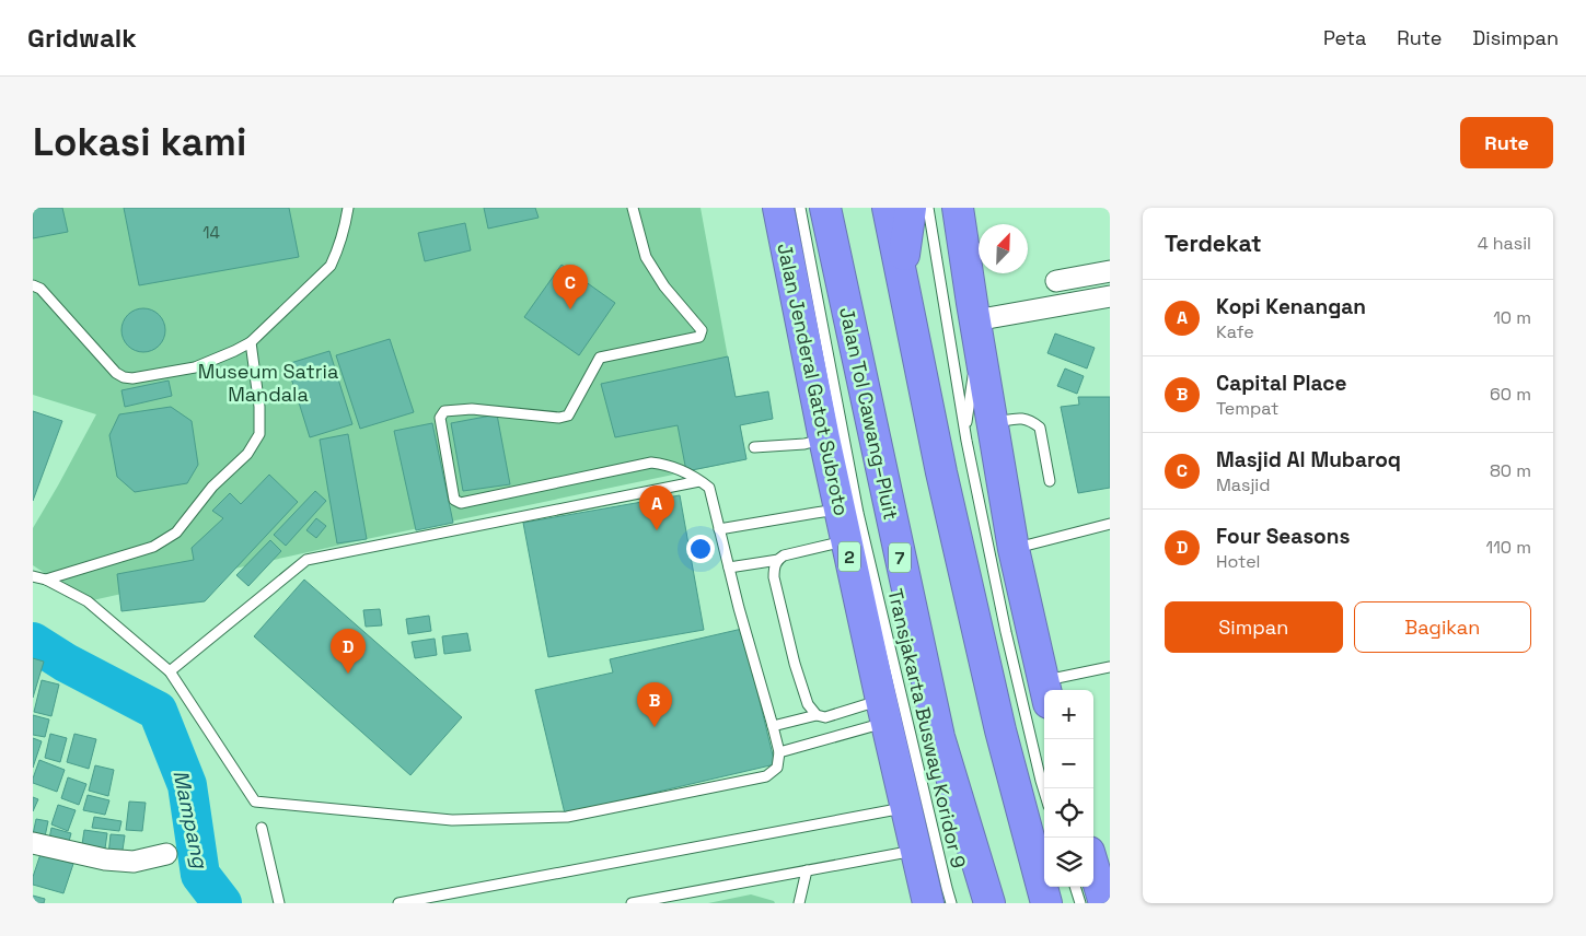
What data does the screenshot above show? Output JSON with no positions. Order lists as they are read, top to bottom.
{
  "streets": {
    "highway": [
      "Jalan Jenderal Gatot Subroto",
      "Jalan Tol Cawang–Pluit",
      "2",
      "7"
    ],
    "lane": ["Transjakarta Busway Koridor 9"]
  },
  "water": ["Mampang"],
  "parks": ["Museum Satria Mandala"],
  "house_numbers": ["14"],
  "north": "top right",
  "page": {
    "header": "Gridwalk",
    "nav": ["Peta", "Rute", "Disimpan"],
    "buttons": [
      "Rute",
      ["Simpan", "Bagikan"]
    ],
    "title": "Lokasi kami",
    "heading": ["Terdekat", "4 hasil"],
    "pins": [
      "C",
      "A",
      "D",
      "B"
    ],
    "list": [
      {
        "mark": "A",
        "name": "Kopi Kenangan",
        "note": "Kafe",
        "value": "10 m"
      },
      {
        "mark": "B",
        "name": "Capital Place",
        "note": "Tempat",
        "value": "60 m"
      },
      {
        "mark": "C",
        "name": "Masjid Al Mubaroq",
        "note": "Masjid",
        "value": "80 m"
      },
      {
        "mark": "D",
        "name": "Four Seasons",
        "note": "Hotel",
        "value": "110 m"
      }
    ],
    "map_buttons": ["+", "−"]
  }
}
